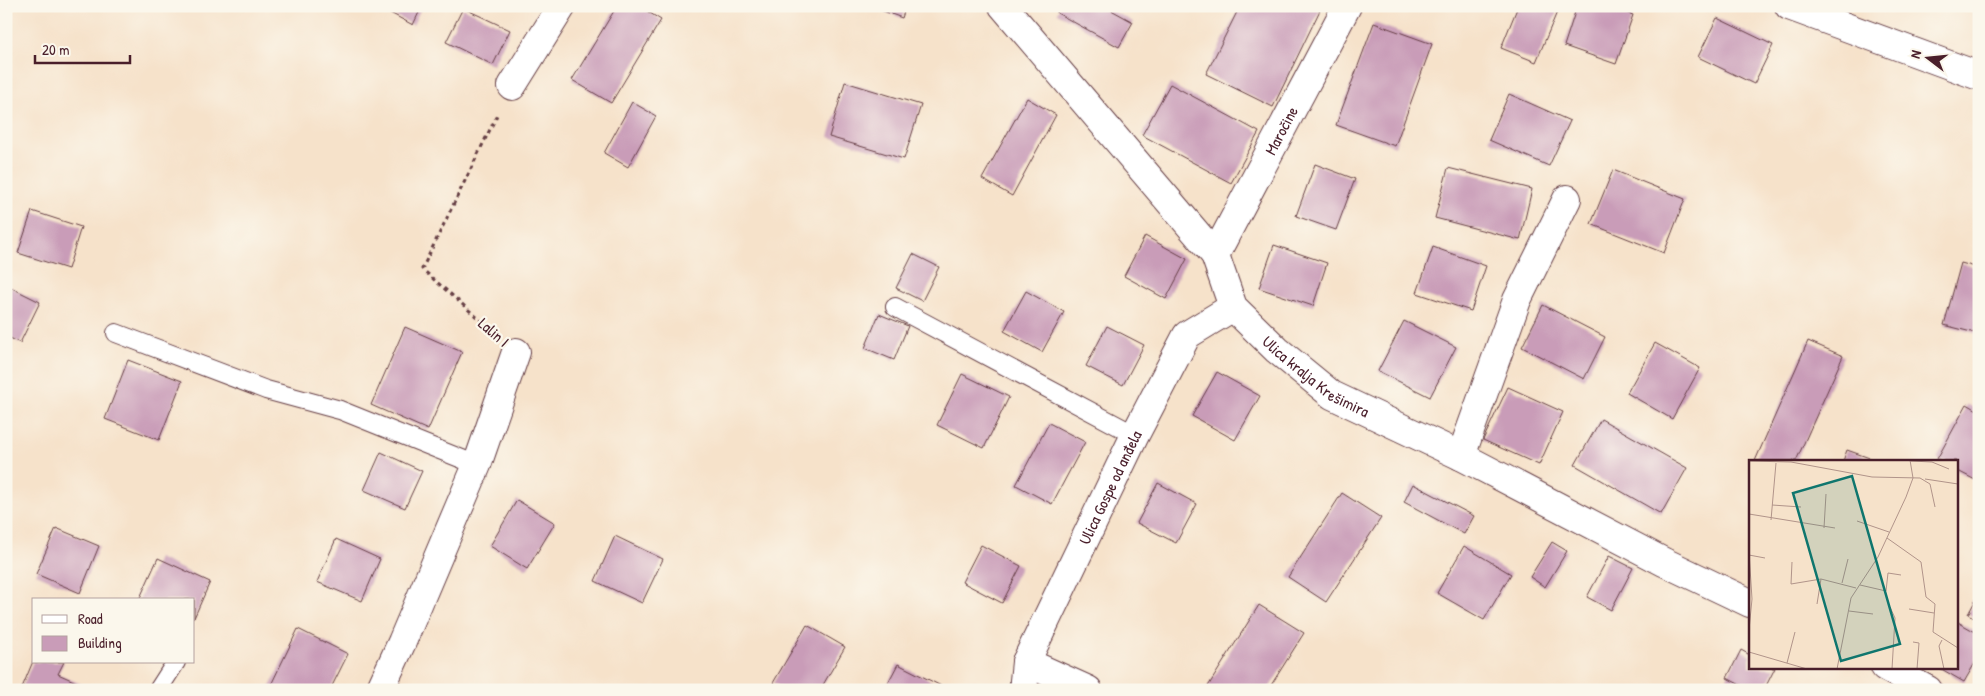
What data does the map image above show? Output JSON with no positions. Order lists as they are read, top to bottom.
{
  "streets": {
    "street": [
      "Maročine",
      "Lalin I",
      "Ulica kralja Krešimira",
      "Ulica Gospe od anđela"
    ]
  },
  "crossings": [
    ["Maročine", "Ulica kralja Krešimira"],
    ["Ulica kralja Krešimira", "Ulica Gospe od anđela"]
  ],
  "legend": ["Road", "Building"],
  "scale_bar": "20 m",
  "north": "left"
}
